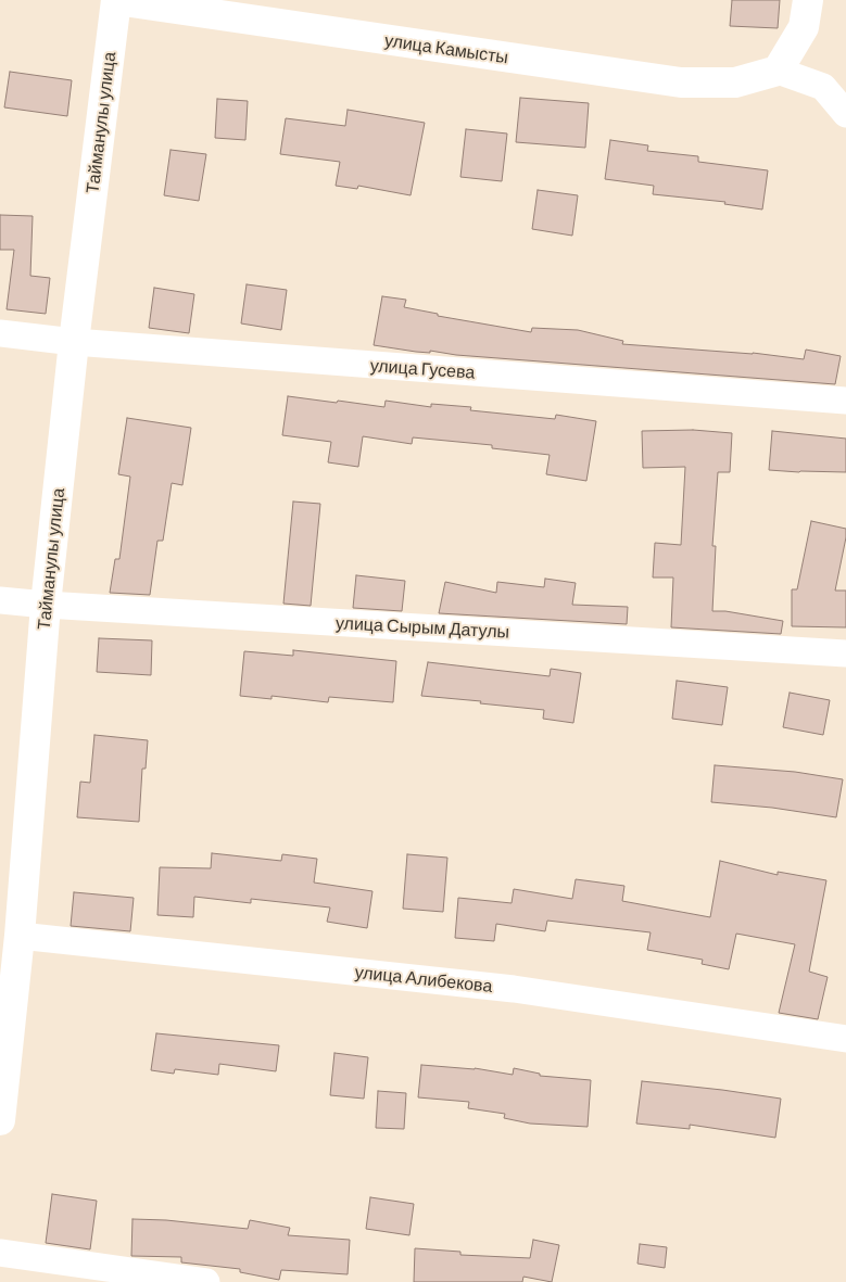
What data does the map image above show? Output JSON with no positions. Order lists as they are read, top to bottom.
{
  "streets": {
    "street": [
      "улица Камысты",
      "Тайманулы улица",
      "улица Гусева",
      "улица Сырым Датулы",
      "улица Алибекова"
    ]
  },
  "crossings": [
    ["улица Камысты", "Тайманулы улица"],
    ["Тайманулы улица", "улица Гусева"],
    ["Тайманулы улица", "улица Сырым Датулы"],
    ["Тайманулы улица", "улица Алибекова"]
  ]
}
